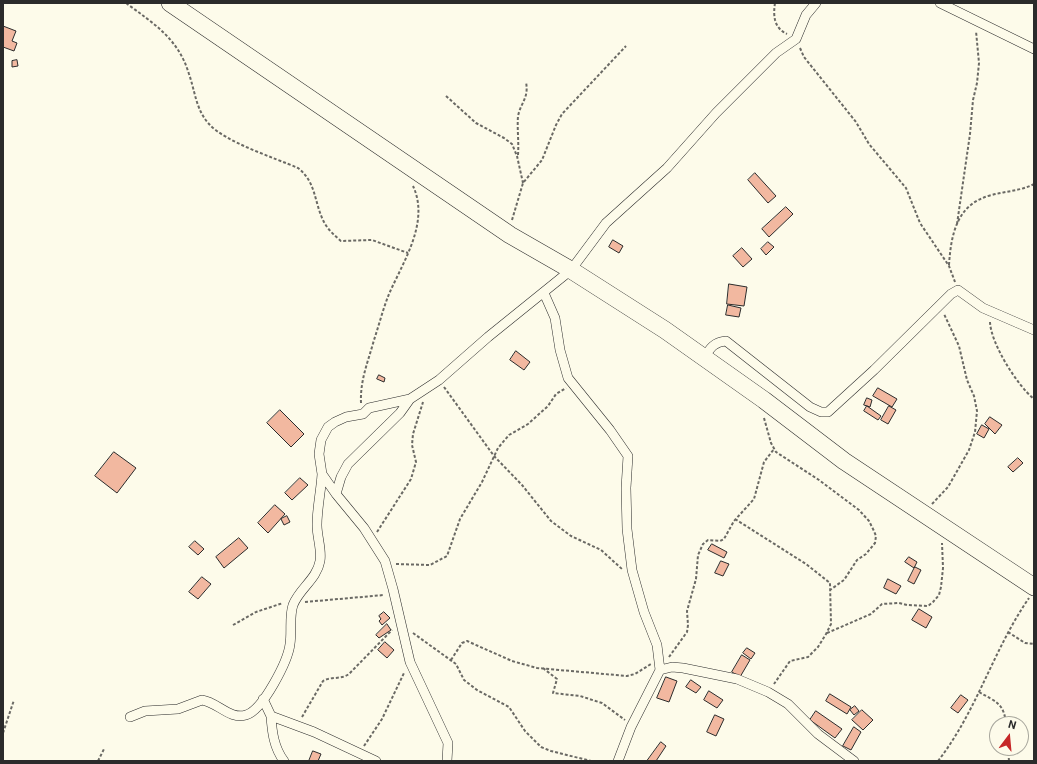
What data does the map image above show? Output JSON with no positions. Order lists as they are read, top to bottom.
{
  "north": "top"
}
